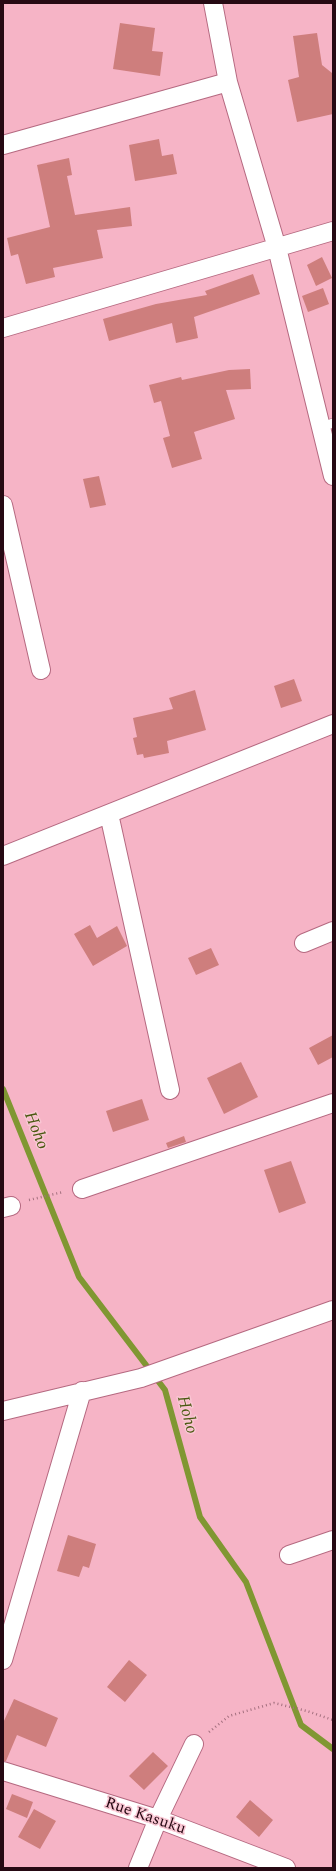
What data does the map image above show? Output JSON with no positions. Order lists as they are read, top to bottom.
{
  "streets": {
    "street": ["Rue Kasuku"]
  },
  "water": ["Hoho"]
}
